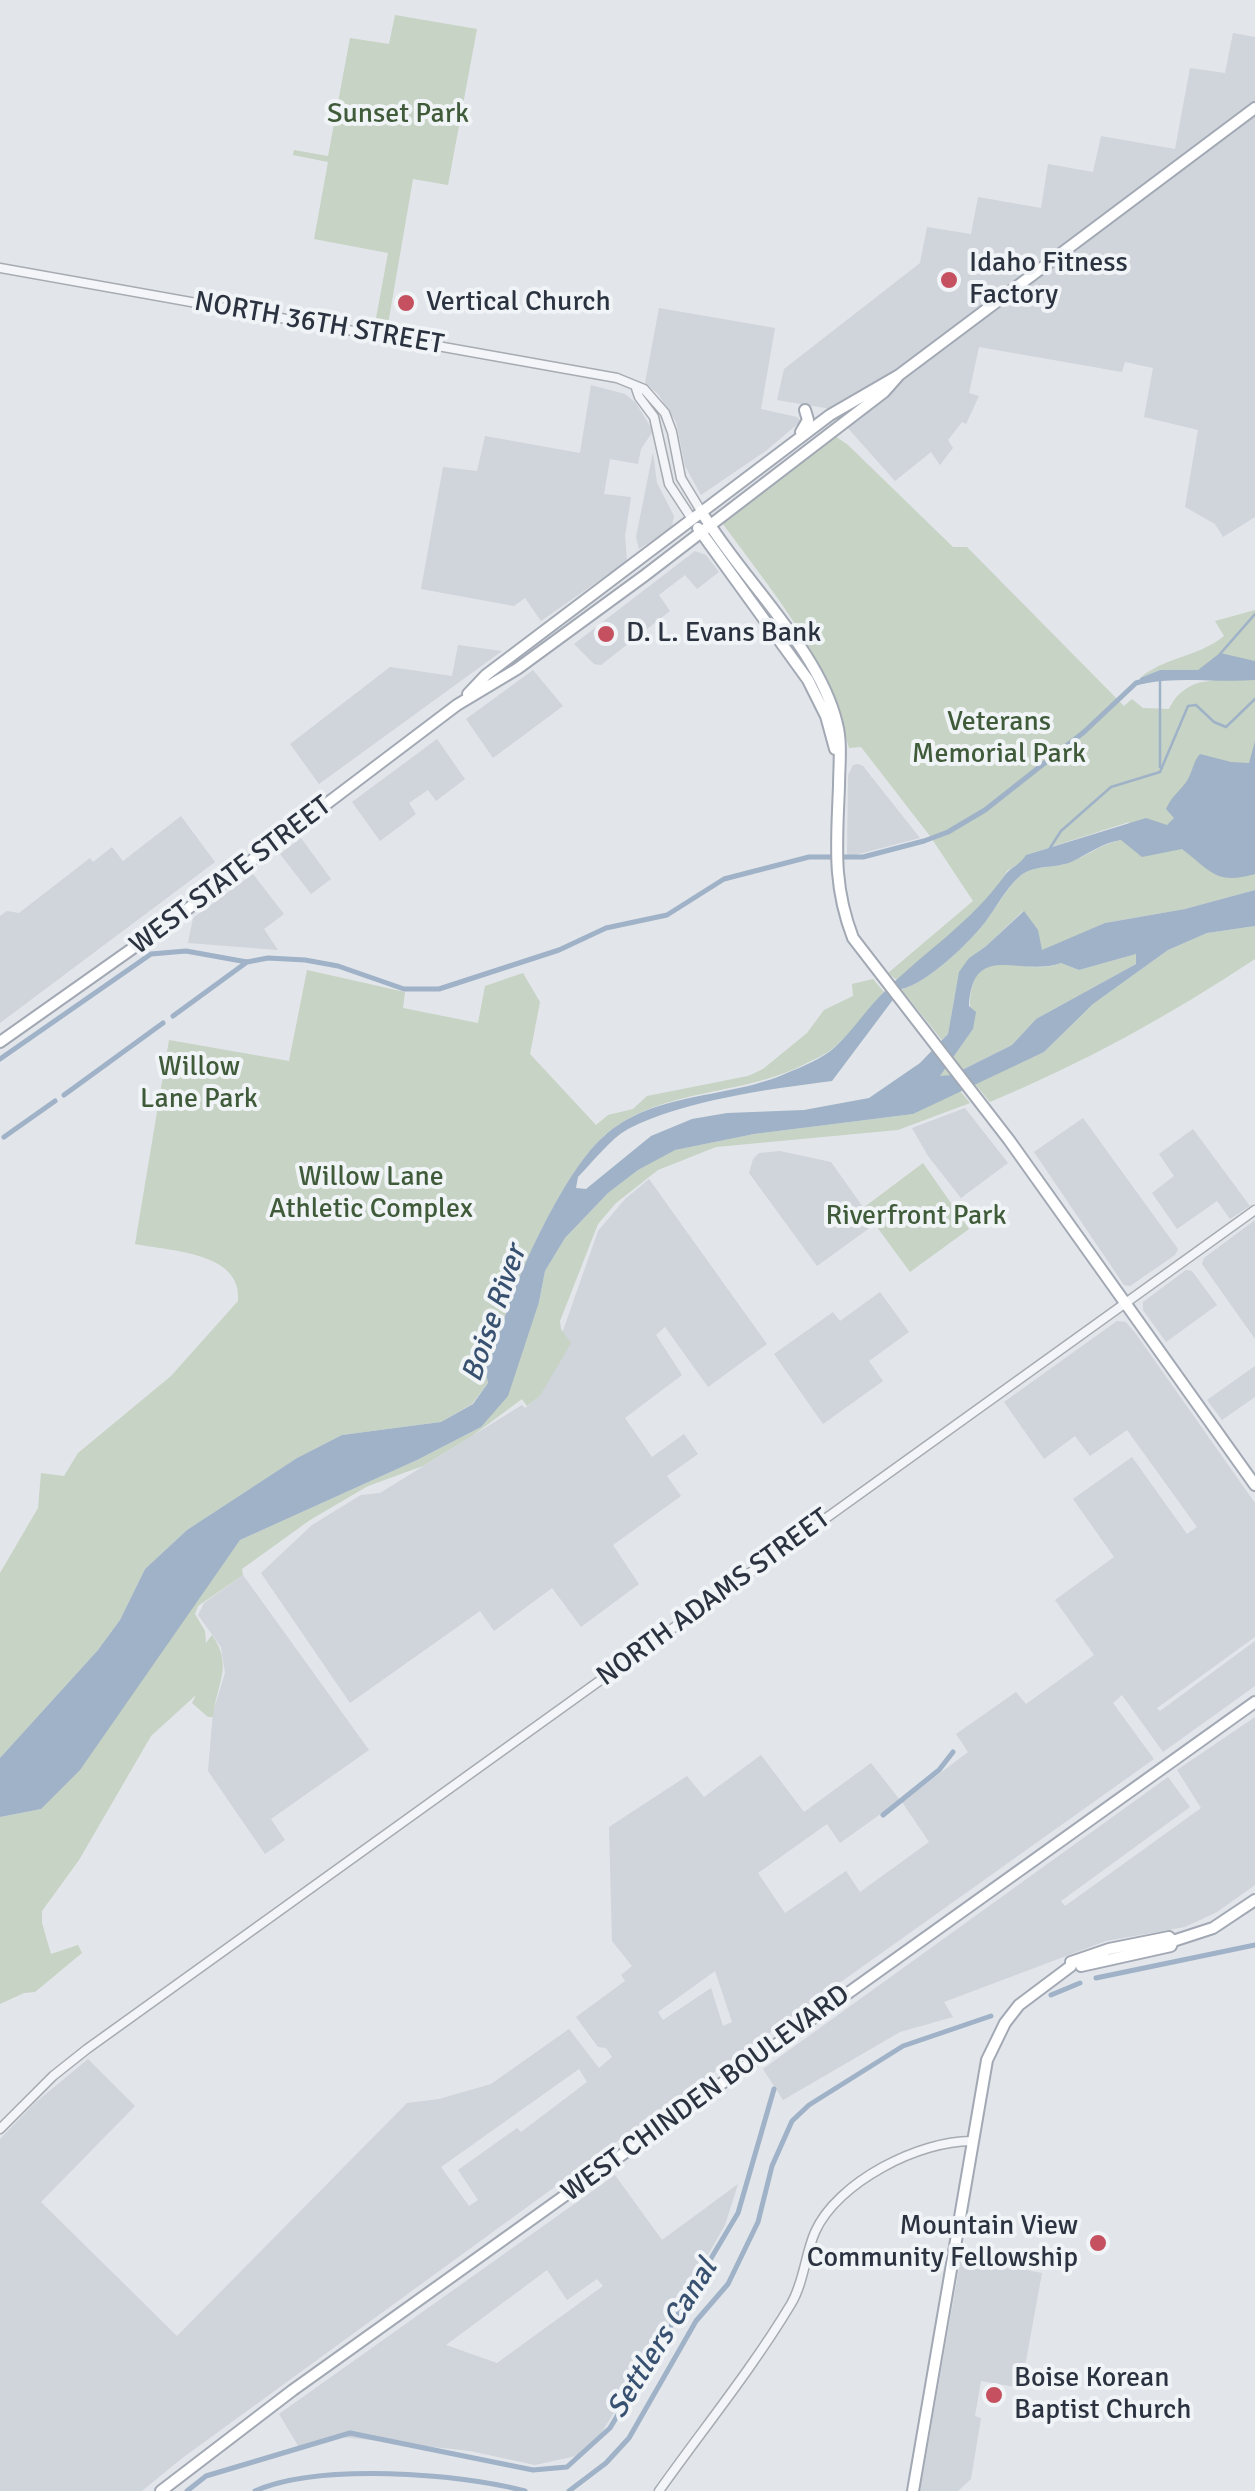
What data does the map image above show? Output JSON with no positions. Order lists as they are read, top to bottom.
{
  "streets": {
    "main road": ["WEST STATE STREET", "WEST CHINDEN BOULEVARD"],
    "street": ["NORTH 36TH STREET", "NORTH ADAMS STREET"]
  },
  "water": ["Boise River", "Settlers Canal"],
  "parks": [
    "Sunset Park",
    "Veterans Memorial Park",
    "Willow Lane Park",
    "Willow Lane Athletic Complex",
    "Riverfront Park"
  ],
  "places": [
    "Idaho Fitness Factory",
    "Vertical Church",
    "D. L. Evans Bank",
    "Mountain View Community Fellowship",
    "Boise Korean Baptist Church"
  ]
}
